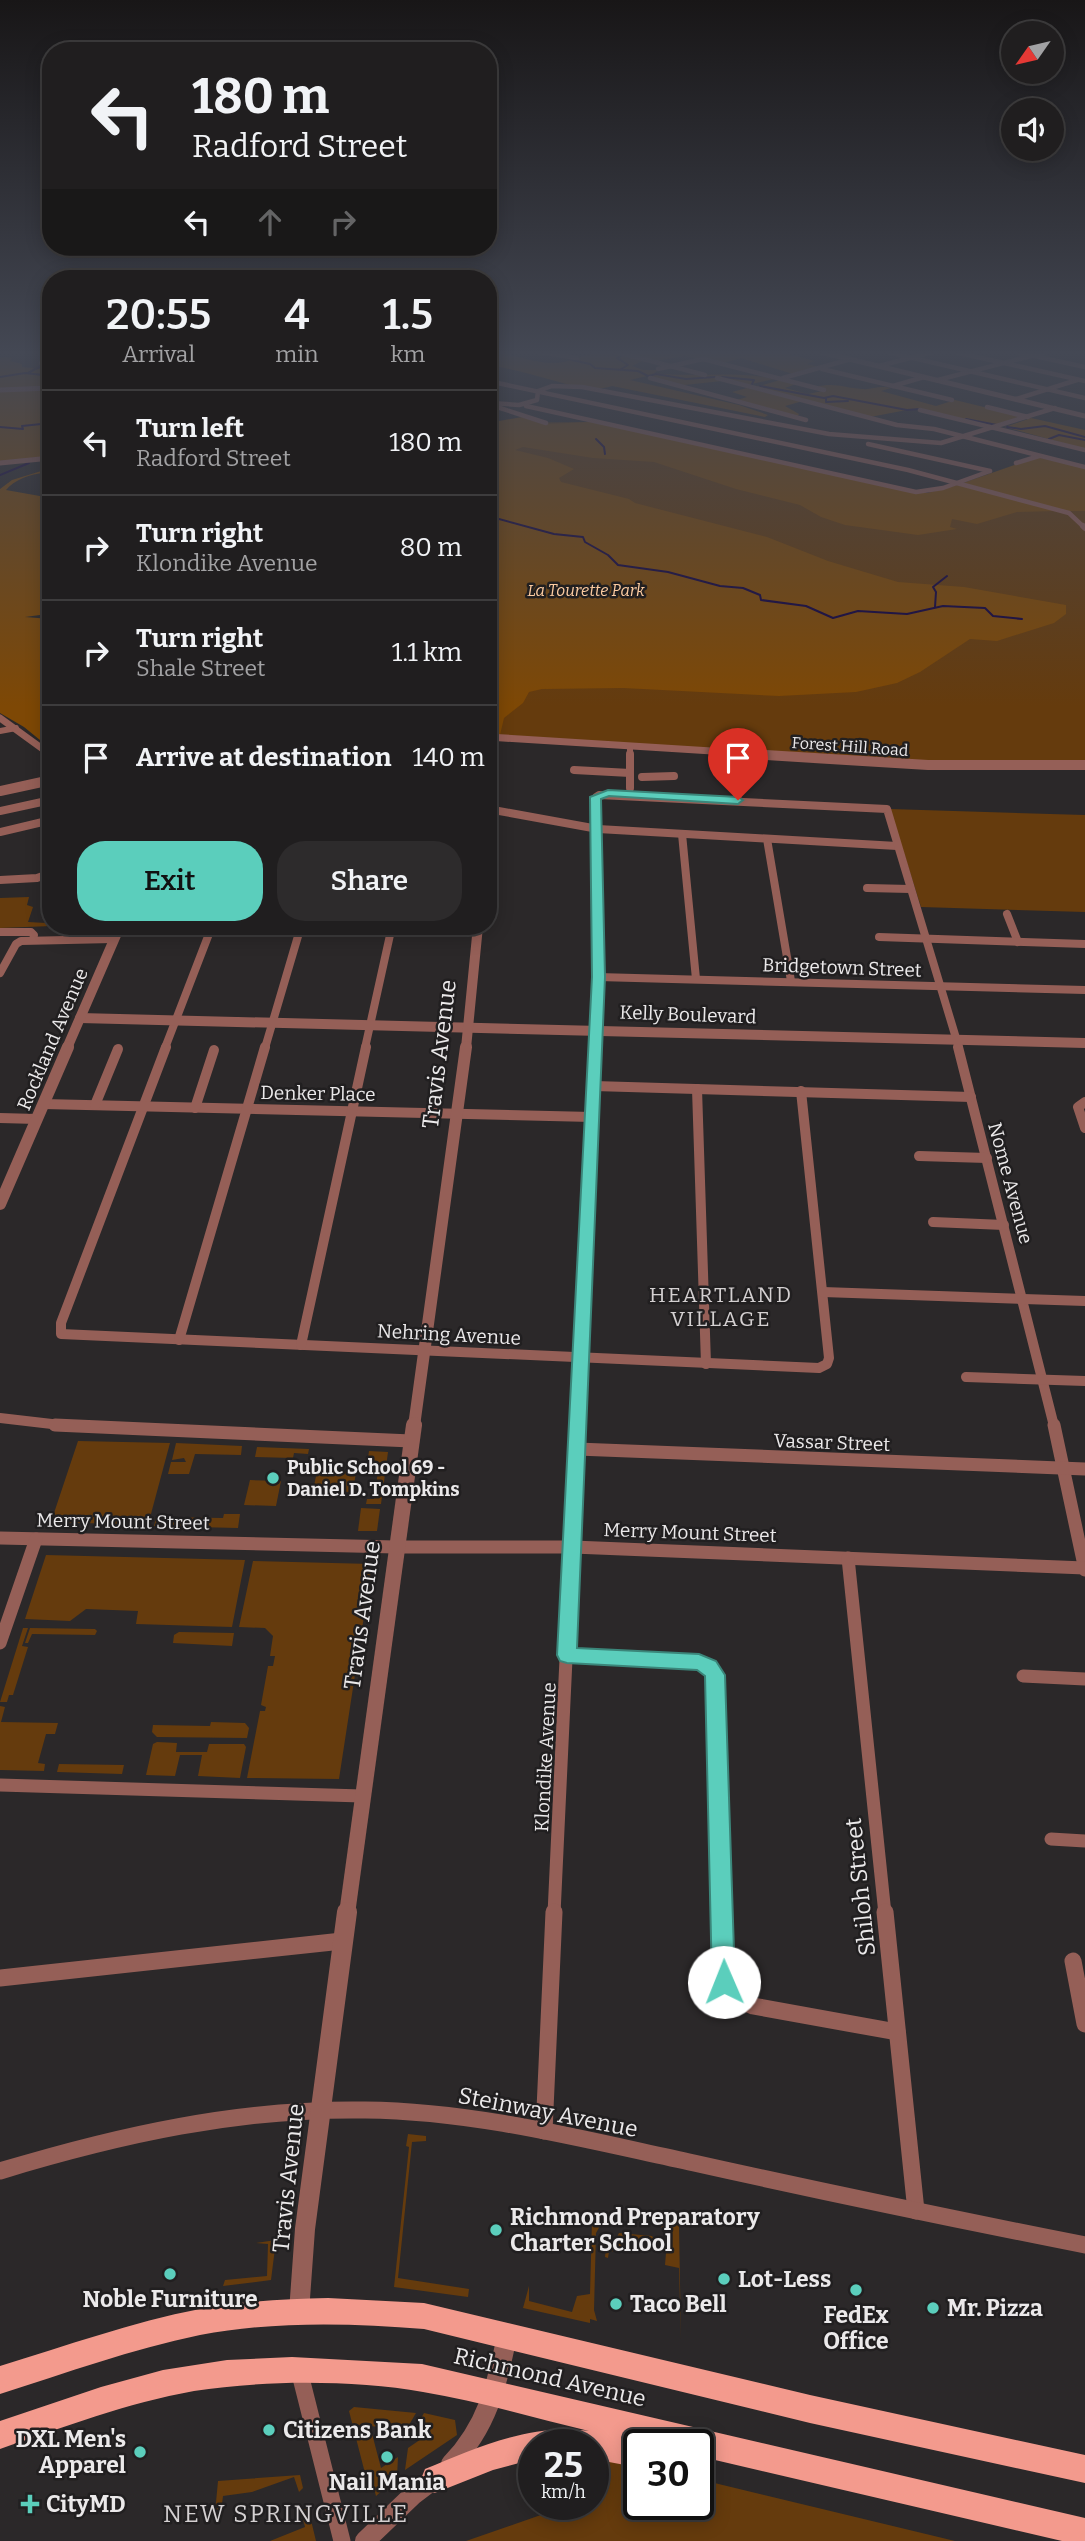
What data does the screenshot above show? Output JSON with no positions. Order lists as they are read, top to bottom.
{
  "streets": {
    "main road": ["Richmond Avenue"],
    "street": [
      "Forest Hill Road",
      "Bridgetown Street",
      "Kelly Boulevard",
      "Rockland Avenue",
      "Travis Avenue",
      "Denker Place",
      "Nome Avenue",
      "Nehring Avenue",
      "Vassar Street",
      "Merry Mount Street",
      "Klondike Avenue",
      "Shiloh Street",
      "Steinway Avenue"
    ]
  },
  "crossings": [
    ["Bridgetown Street", "Nome Avenue"],
    ["Bridgetown Street", "Klondike Avenue"],
    ["Kelly Boulevard", "Rockland Avenue"],
    ["Kelly Boulevard", "Travis Avenue"],
    ["Kelly Boulevard", "Nome Avenue"],
    ["Kelly Boulevard", "Klondike Avenue"],
    ["Rockland Avenue", "Denker Place"],
    ["Travis Avenue", "Denker Place"],
    ["Travis Avenue", "Nehring Avenue"],
    ["Travis Avenue", "Merry Mount Street"],
    ["Travis Avenue", "Steinway Avenue"],
    ["Travis Avenue", "Richmond Avenue"],
    ["Denker Place", "Nehring Avenue"],
    ["Denker Place", "Klondike Avenue"],
    ["Nome Avenue", "Vassar Street"],
    ["Nome Avenue", "Merry Mount Street"],
    ["Nehring Avenue", "Klondike Avenue"],
    ["Vassar Street", "Klondike Avenue"],
    ["Merry Mount Street", "Klondike Avenue"],
    ["Merry Mount Street", "Shiloh Street"],
    ["Klondike Avenue", "Steinway Avenue"],
    ["Shiloh Street", "Steinway Avenue"]
  ],
  "districts": ["HEARTLAND VILLAGE", "NEW SPRINGVILLE"],
  "parks": ["La Tourette Park"],
  "places": {
    "other": [
      "Public School 69 - Daniel D. Tompkins",
      "Richmond Preparatory Charter School",
      "Noble Furniture",
      "Lot-Less",
      "FedEx Office",
      "Taco Bell",
      "Mr. Pizza",
      "Citizens Bank",
      "DXL Men's Apparel",
      "Nail Mania"
    ],
    "health": ["CityMD"]
  },
  "north": "bottom left",
  "page": {
    "turn": ["180 m", "Radford Street"],
    "eta": [
      "20:55",
      "Arrival",
      "4",
      "min",
      "1.5",
      "km"
    ],
    "list": [
      {
        "name": "Turn left",
        "note": "Radford Street",
        "value": "180 m"
      },
      {
        "name": "Turn right",
        "note": "Klondike Avenue",
        "value": "80 m"
      },
      {
        "name": "Turn right",
        "note": "Shale Street",
        "value": "1.1 km"
      },
      {
        "name": "Arrive at destination",
        "value": "140 m"
      }
    ],
    "buttons": ["Exit", "Share"],
    "speed": "25 km/h",
    "limit": "30"
  }
}
